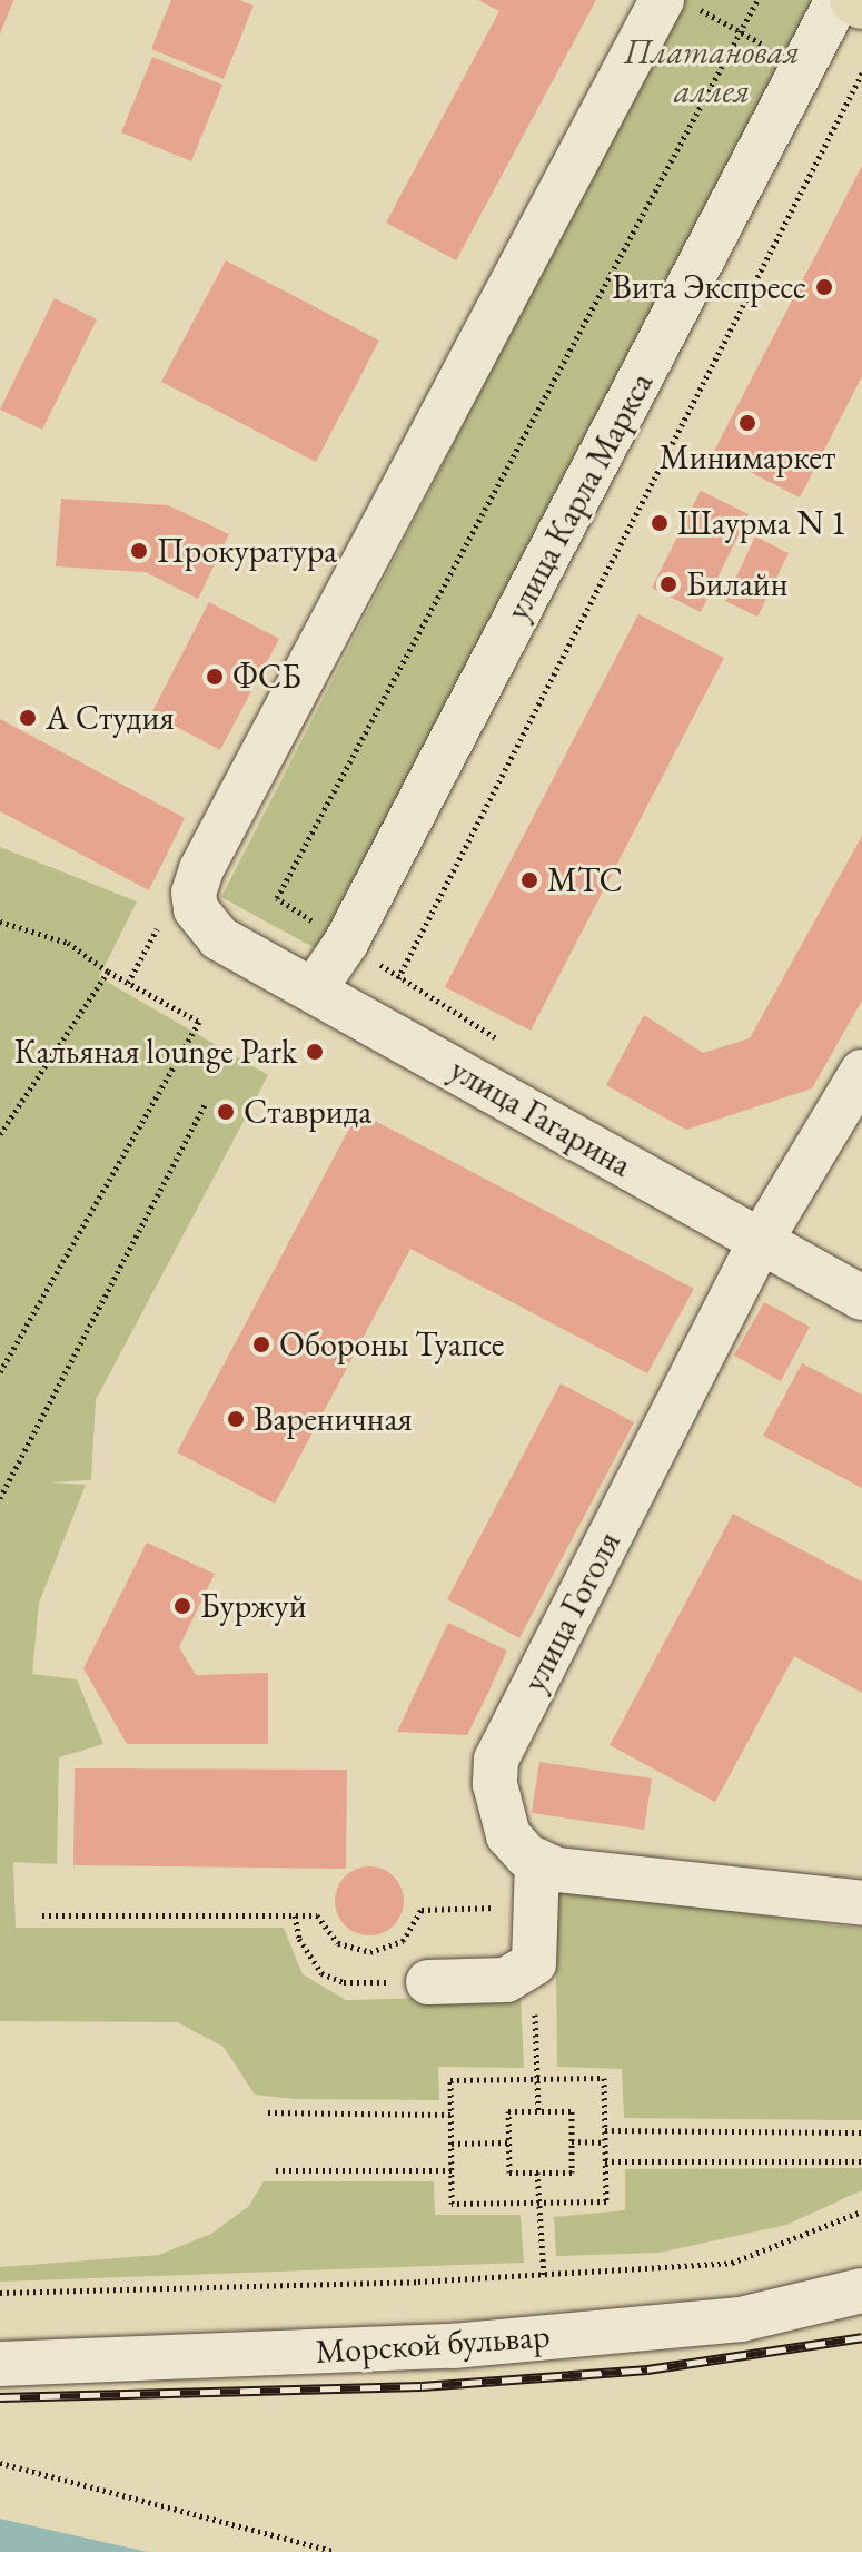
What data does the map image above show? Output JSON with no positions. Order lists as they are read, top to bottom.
{
  "streets": {
    "street": [
      "улица Карла Маркса",
      "улица Гагарина",
      "улица Гоголя",
      "Морской бульвар"
    ]
  },
  "crossings": [
    ["улица Карла Маркса", "улица Гагарина"],
    ["улица Гагарина", "улица Гоголя"]
  ],
  "parks": ["Платановая аллея"],
  "places": [
    "Вита Экспресс",
    "Минимаркет",
    "Шаурма N 1",
    "Прокуратура",
    "Билайн",
    "ФСБ",
    "А Студия",
    "МТС",
    "Кальяная lounge Park",
    "Ставрида",
    "Обороны Туапсе",
    "Вареничная",
    "Буржуй"
  ]
}
